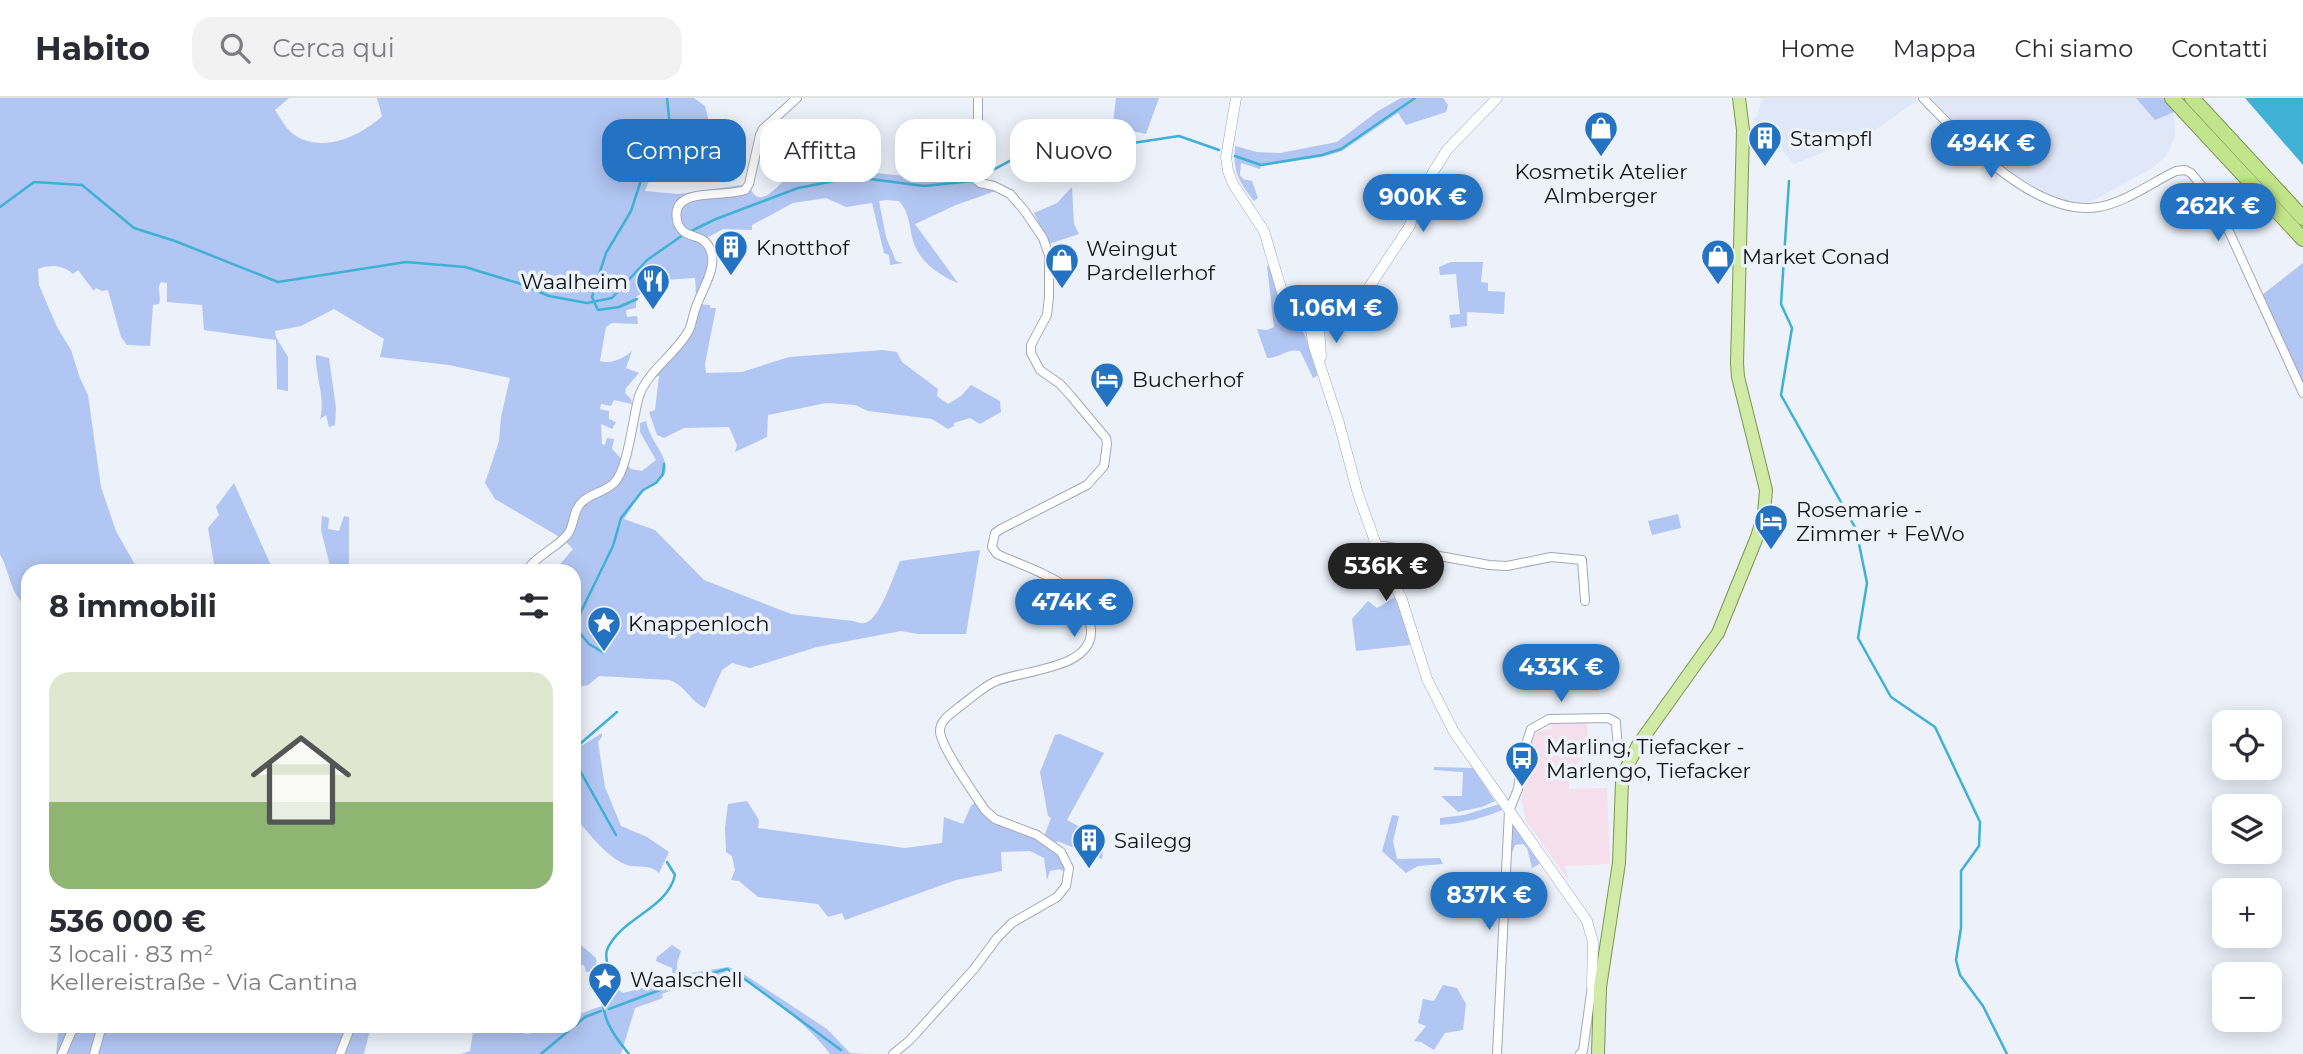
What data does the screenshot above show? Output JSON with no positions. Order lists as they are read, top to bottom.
{
  "places": {
    "shop": ["Kosmetik Atelier Almberger", "Market Conad", "Weingut Pardellerhof"],
    "building": ["Stampfl", "Knotthof", "Sailegg"],
    "restaurant": ["Waalheim"],
    "hotel": ["Bucherhof", "Rosemarie - Zimmer + FeWo"],
    "place": ["Knappenloch", "Waalschell"],
    "bus stop": ["Marling, Tiefacker - Marlengo, Tiefacker"]
  },
  "page": {
    "header": "Habito",
    "search": "Cerca qui",
    "nav": [
      "Home",
      "Mappa",
      "Chi siamo",
      "Contatti"
    ],
    "chip": [
      "Compra",
      "Affitta",
      "Filtri",
      "Nuovo"
    ],
    "price": [
      "494K €",
      "900K €",
      "262K €",
      "1.06M €",
      "536K €",
      "474K €",
      "433K €",
      "837K €"
    ],
    "heading": "8 immobili",
    "list": [
      {
        "name": "536 000 €",
        "note": "3 locali · 83 m² · Kellereistraße - Via Cantina"
      }
    ],
    "map_buttons": ["+", "−"]
  }
}
